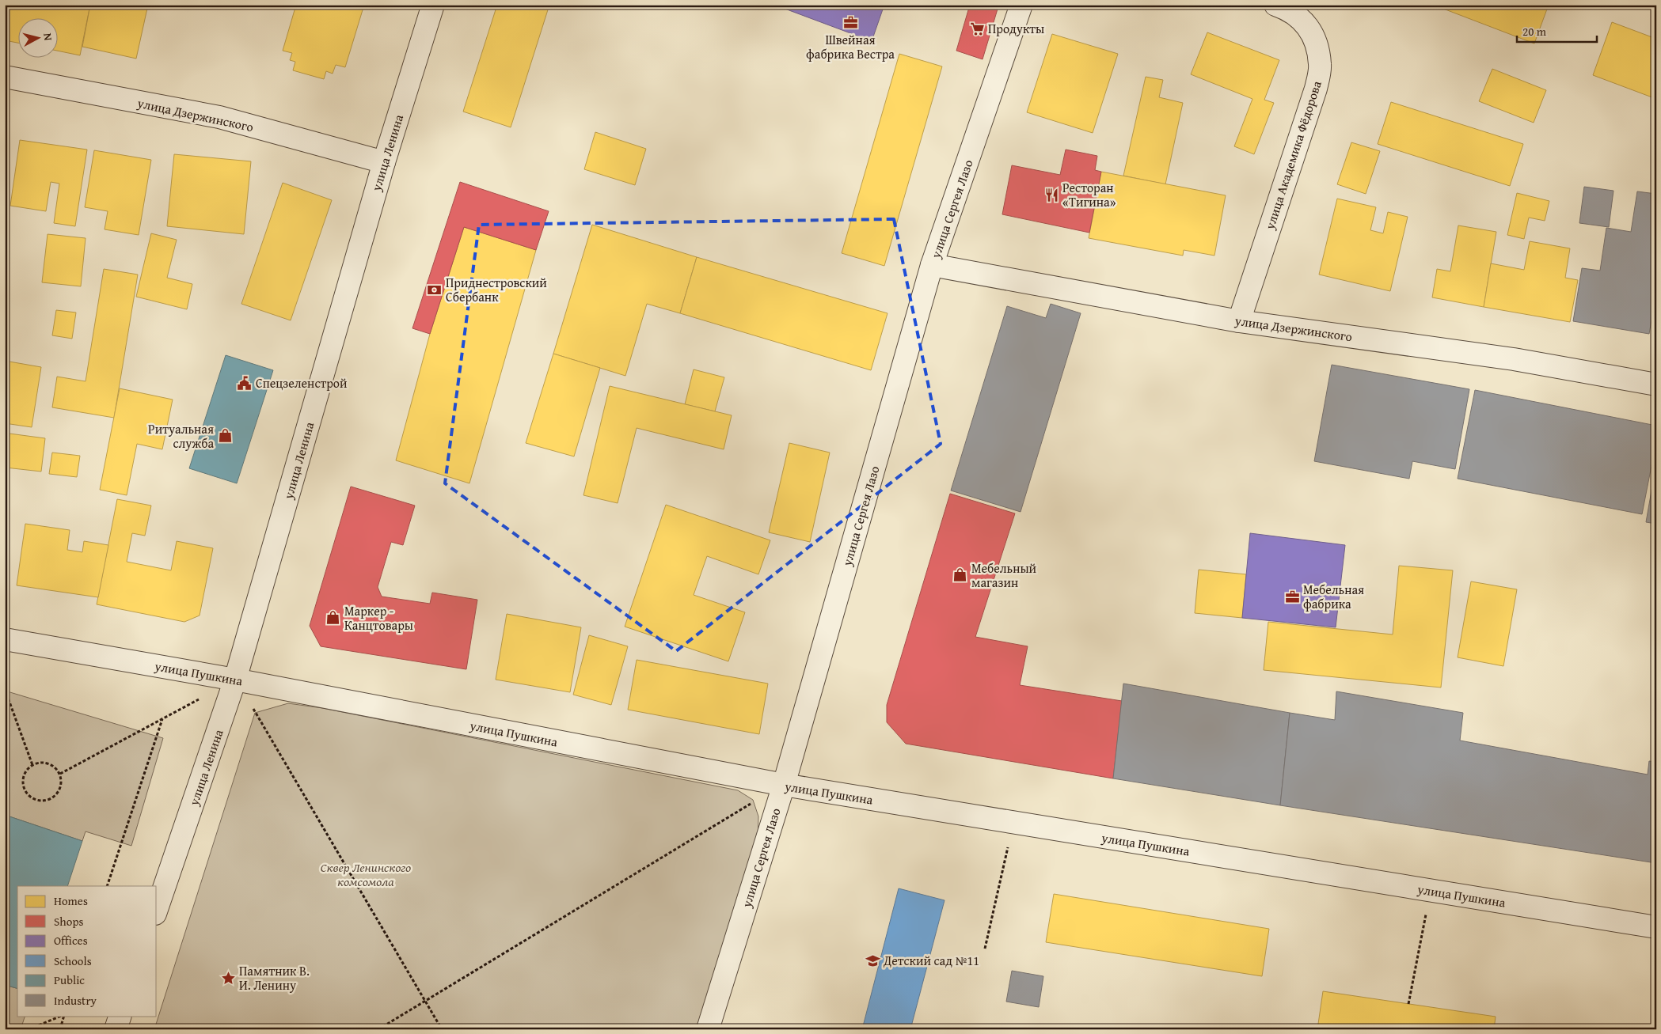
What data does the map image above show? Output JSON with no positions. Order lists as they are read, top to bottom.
{
  "streets": {
    "street": [
      "улица Дзержинского",
      "улица Ленина",
      "улица Академика Фёдорова",
      "улица Сергея Лазо",
      "улица Пушкина"
    ]
  },
  "crossings": [
    ["улица Дзержинского", "улица Ленина"],
    ["улица Дзержинского", "улица Академика Фёдорова"],
    ["улица Дзержинского", "улица Сергея Лазо"],
    ["улица Ленина", "улица Пушкина"],
    ["улица Сергея Лазо", "улица Пушкина"]
  ],
  "parks": ["Сквер Ленинского комсомола"],
  "places": {
    "office": ["Швейная фабрика Вестра", "Мебельная фабрика"],
    "supermarket": ["Продукты"],
    "restaurant": ["Ресторан «Тигина»"],
    "bank": ["Приднестровский Сбербанк"],
    "public building": ["Спецзеленстрой"],
    "shop": ["Ритуальная служба", "Мебельный магазин", "Маркер - Канцтовары"],
    "school or university": ["Детский сад №11"],
    "place": ["Памятник В. И. Ленину"]
  },
  "legend": [
    "Homes",
    "Shops",
    "Offices",
    "Schools",
    "Public",
    "Industry"
  ],
  "scale_bar": "20 m",
  "north": "right"
}
